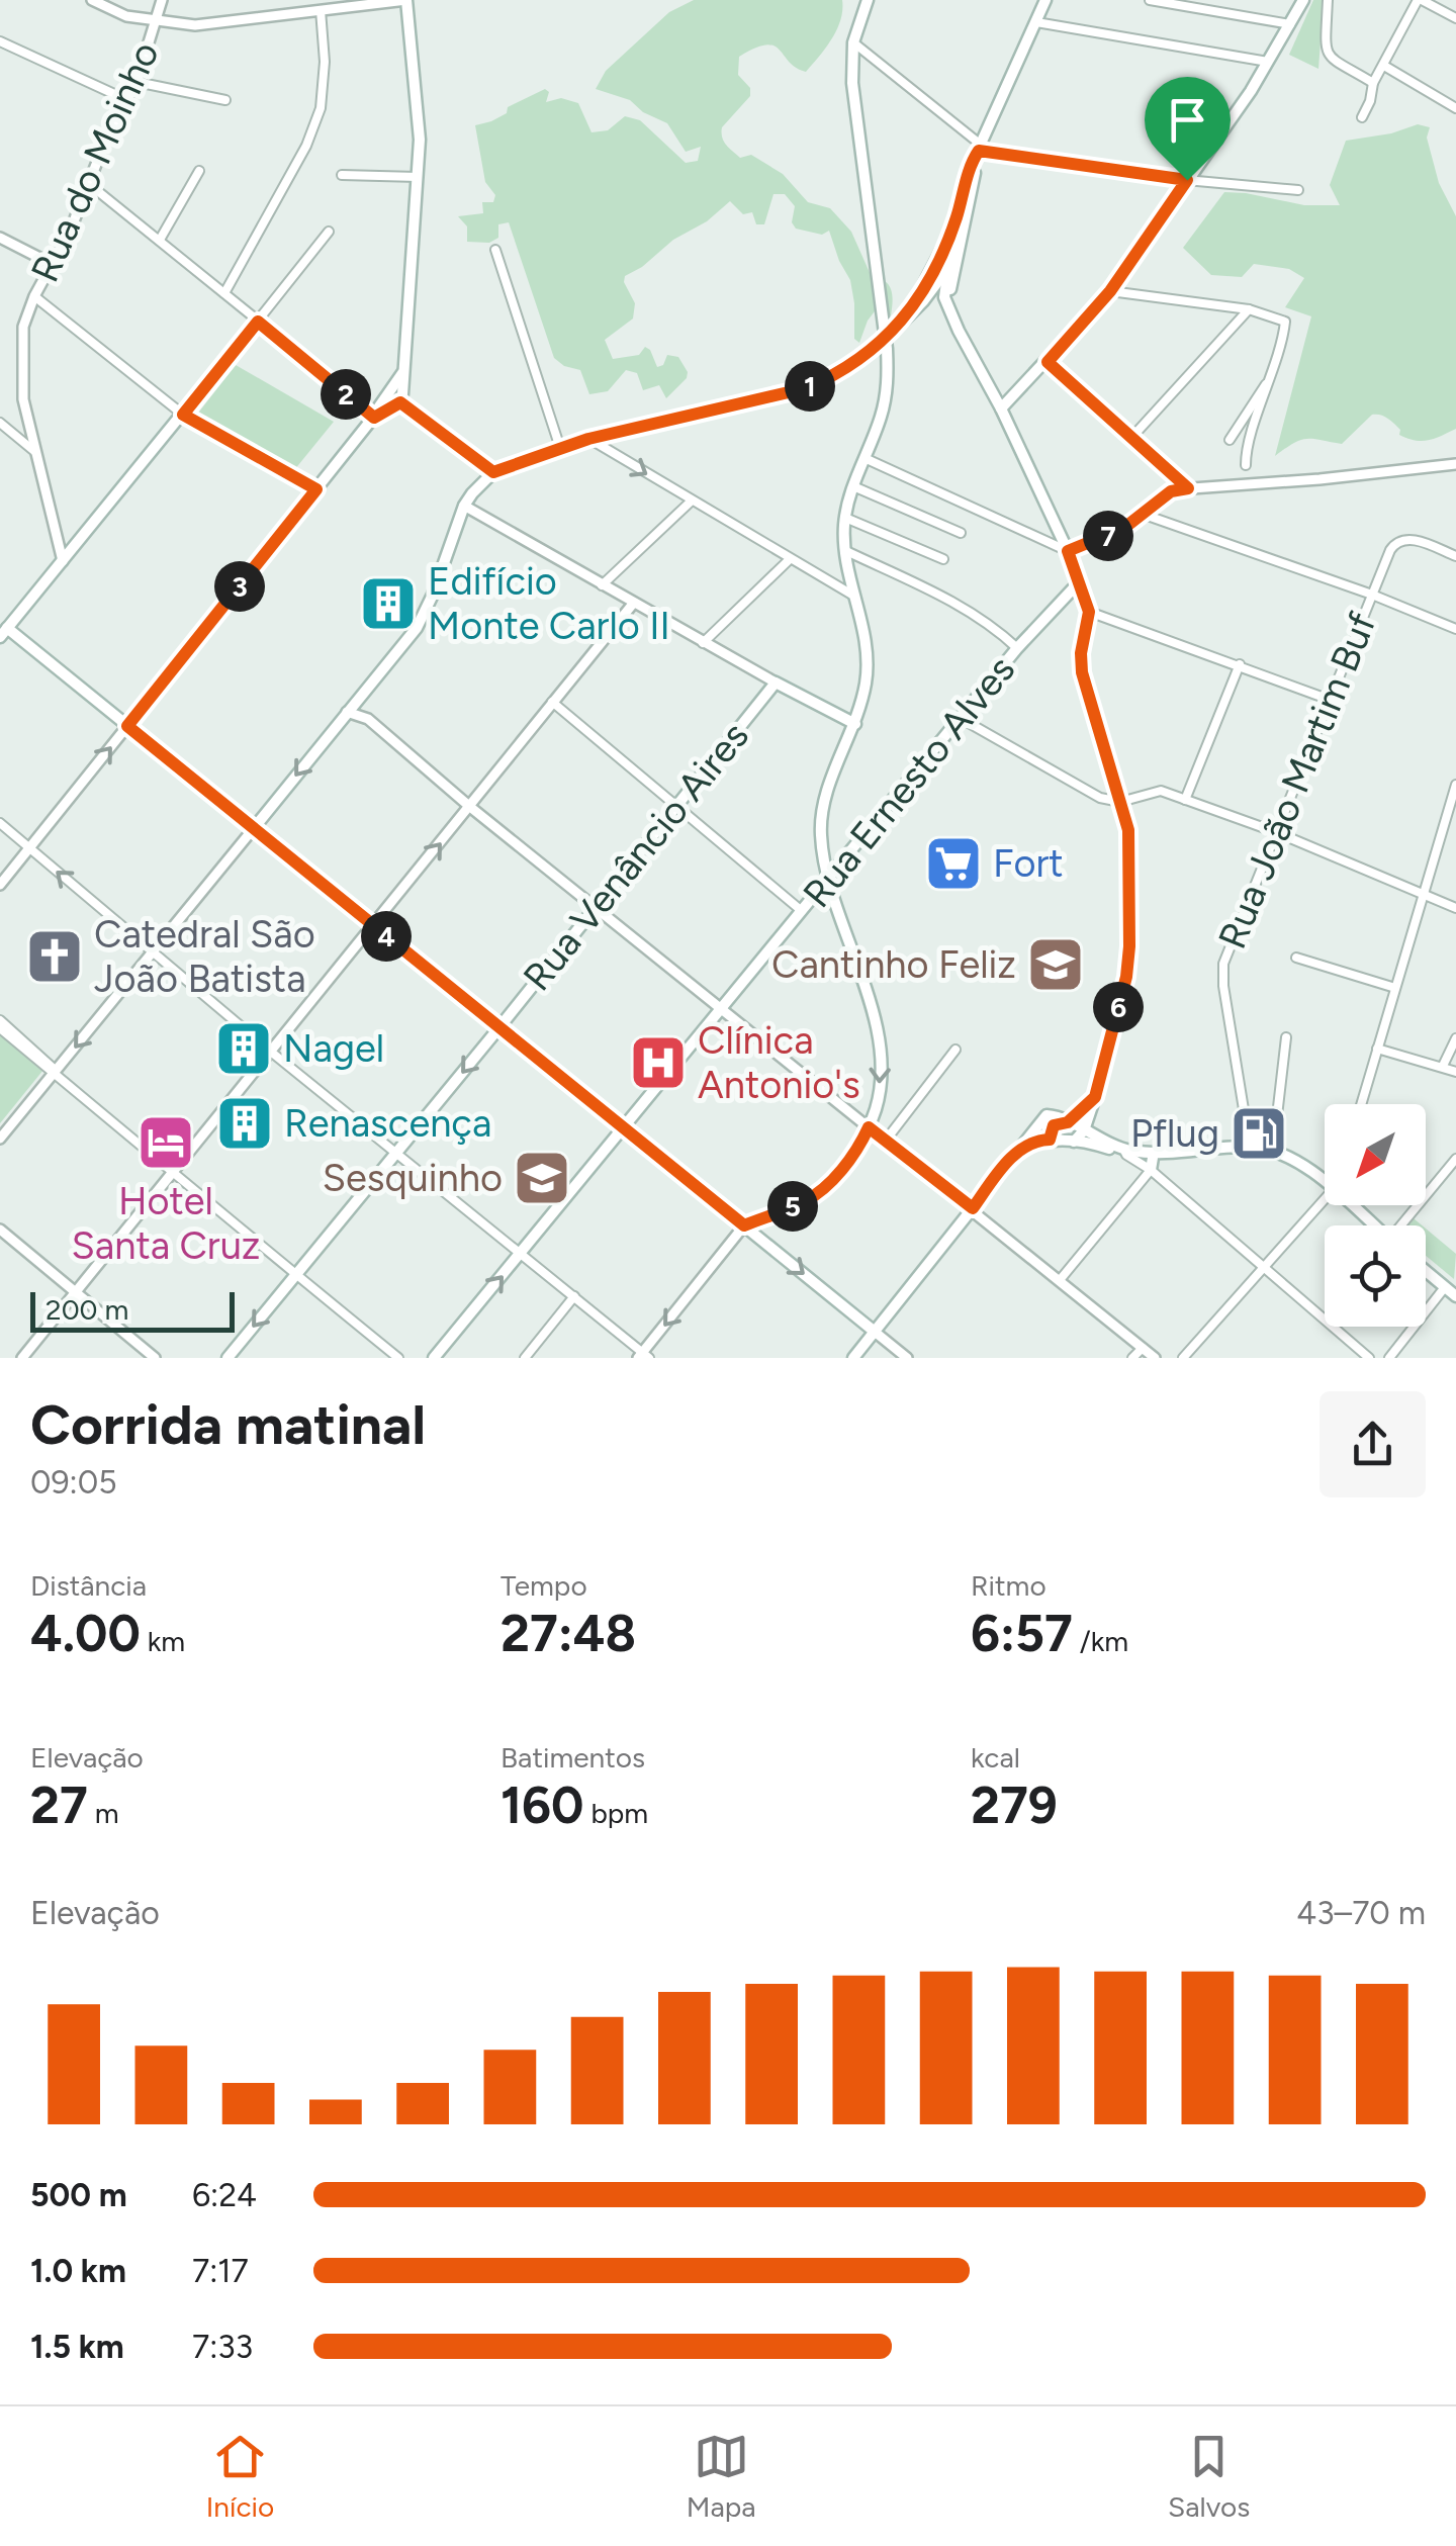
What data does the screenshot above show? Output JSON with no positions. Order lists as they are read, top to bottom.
{
  "streets": {
    "main road": ["Rua Ernesto Alves", "Rua Venâncio Aires"],
    "street": ["Rua do Moinho", "Rua João Martim Buf"]
  },
  "places": {
    "building": ["Edifício Monte Carlo II", "Nagel", "Renascença"],
    "supermarket": ["Fort"],
    "church": ["Catedral São João Batista"],
    "school or university": ["Cantinho Feliz", "Sesquinho"],
    "hospital": ["Clínica Antonio's"],
    "fuel station": ["Pflug"],
    "hotel": ["Hotel Santa Cruz"]
  },
  "scale_bar": "200 m",
  "north": "bottom left",
  "page": {
    "pins": [
      "1",
      "2",
      "7",
      "3",
      "4",
      "6",
      "5"
    ],
    "scale": "200 m",
    "heading": ["Corrida matinal", "09:05"],
    "stats": [
      ["Distância", "4.00 km"],
      ["Tempo", "27:48"],
      ["Ritmo", "6:57 /km"],
      ["Elevação", "27 m"],
      ["Batimentos", "160 bpm"],
      ["kcal", "279"]
    ],
    "chart": ["Elevação", "43–70 m"],
    "list": [
      {
        "name": "500 m",
        "note": "6:24"
      },
      {
        "name": "1.0 km",
        "note": "7:17"
      },
      {
        "name": "1.5 km",
        "note": "7:33"
      }
    ],
    "tabs": ["Início", "Mapa", "Salvos"]
  }
}
